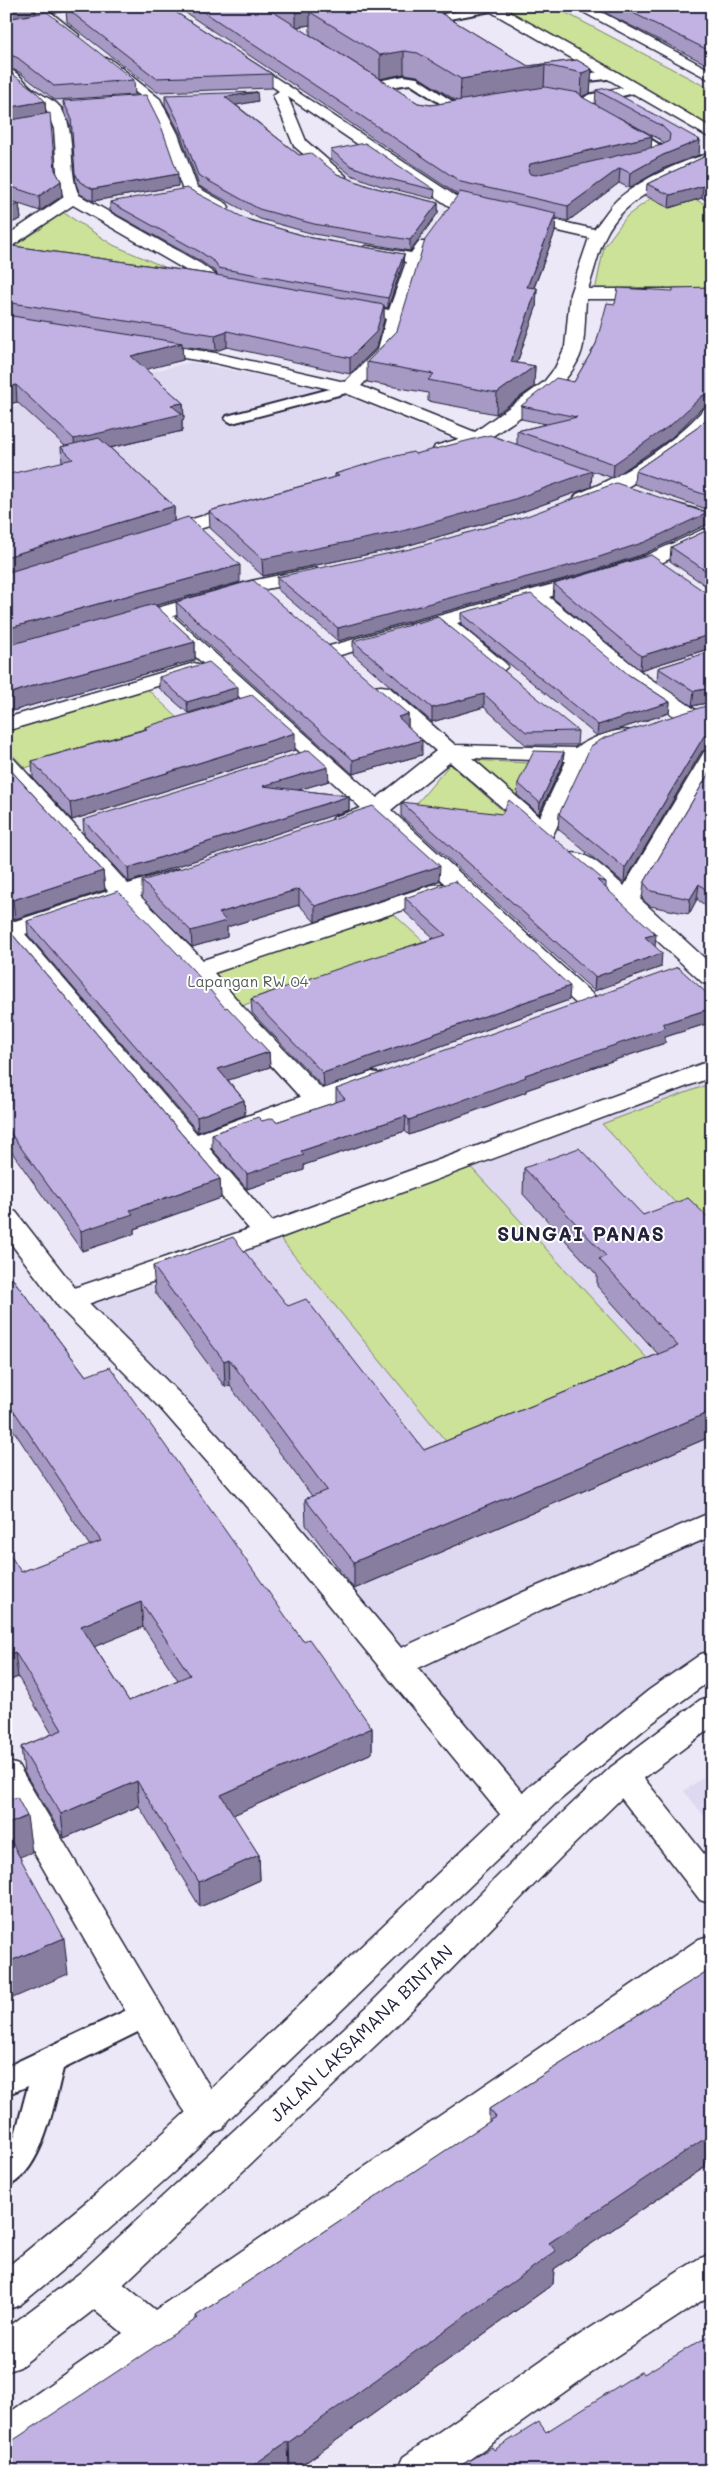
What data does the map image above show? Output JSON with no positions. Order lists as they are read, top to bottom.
{
  "streets": {
    "street": ["JALAN LAKSAMANA BINTAN"]
  },
  "districts": ["SUNGAI PANAS"],
  "parks": ["Lapangan RW 04"]
}
